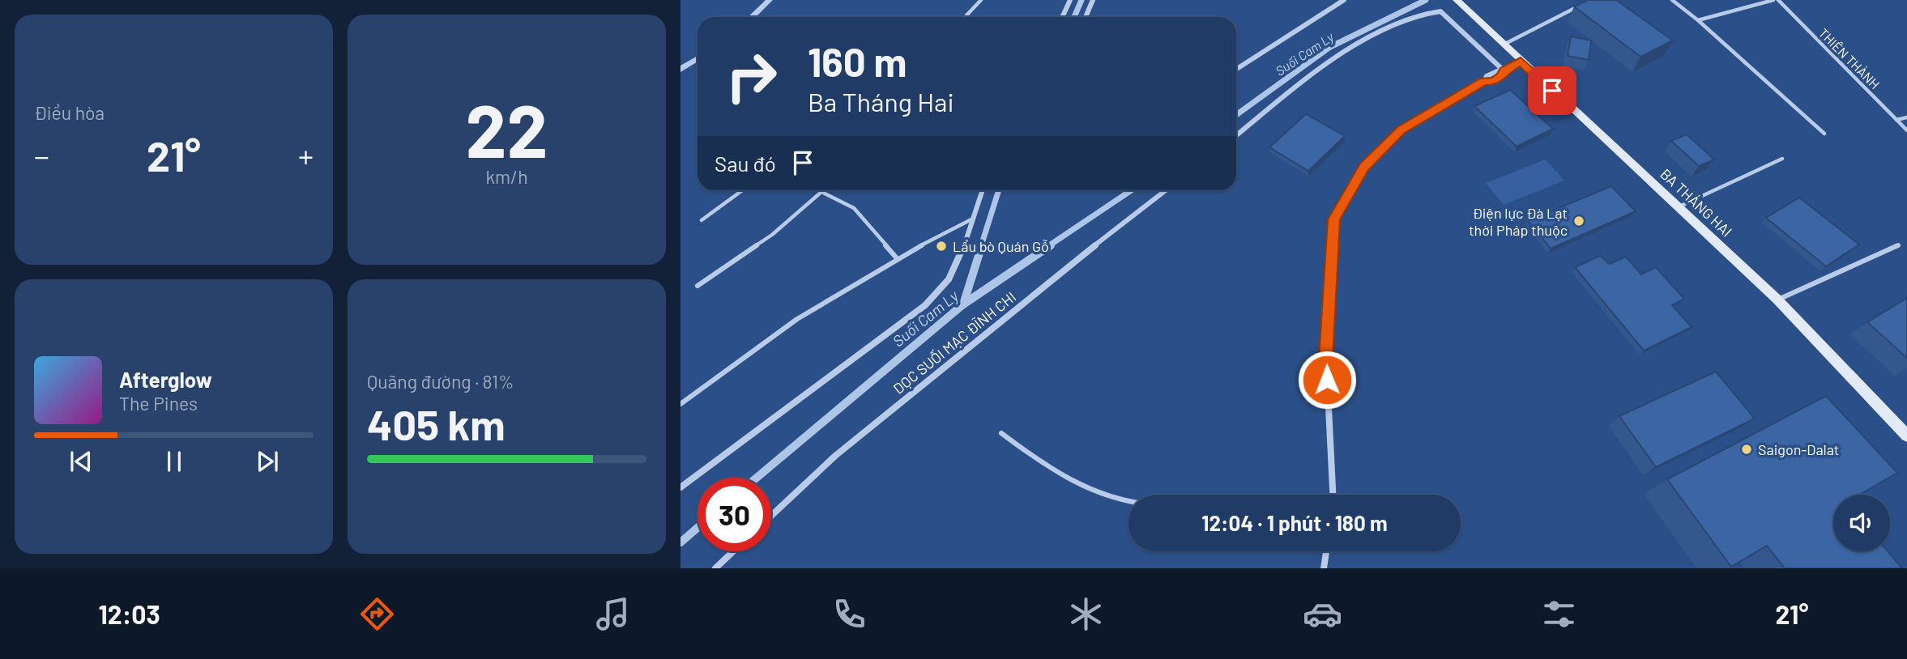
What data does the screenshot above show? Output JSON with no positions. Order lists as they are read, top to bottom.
{
  "streets": {
    "main road": ["BA THÁNG HAI"],
    "street": ["DỌC SUỐI MẠC ĐĨNH CHI"],
    "lane": ["THIÊN THÀNH"]
  },
  "water": ["Suối Cam Ly"],
  "places": ["Điện lực Đà Lạt thời Pháp thuộc", "Lẩu bò Quán Gỗ", "Saigon-Dalat"],
  "page": {
    "tile": [
      "Điều hòa",
      ["22", "km/h"],
      ["Quãng đường · 81%", "405 km"]
    ],
    "turn": ["160 m", "Ba Tháng Hai"],
    "heat": ["−", "21°", "+"],
    "then": "Sau đó",
    "song": ["Afterglow", "The Pines"],
    "limit": "30",
    "trip": "12:04 · 1 phút · 180 m",
    "tabs": ["12:03", "21°"]
  }
}
